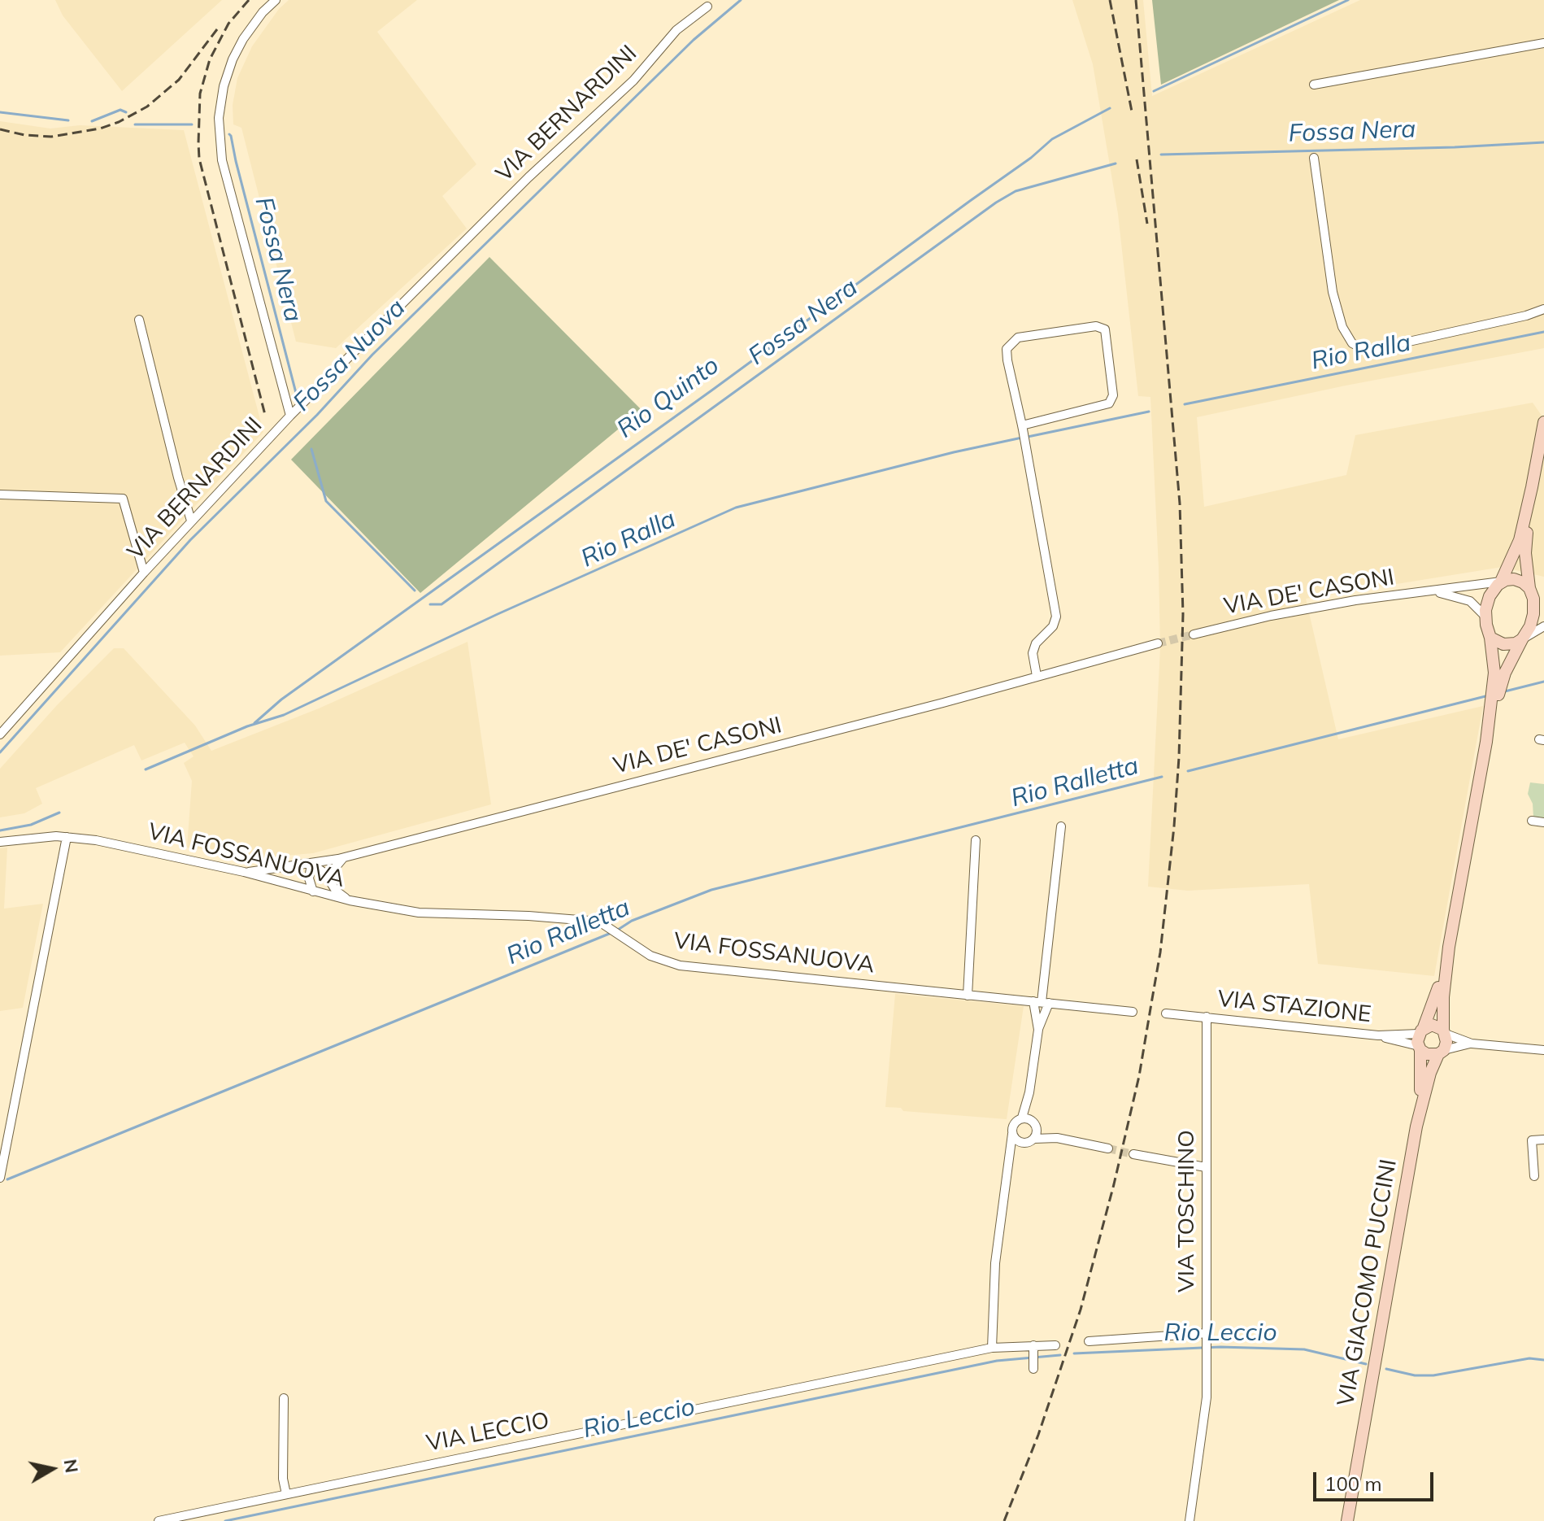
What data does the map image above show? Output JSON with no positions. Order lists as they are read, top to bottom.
{
  "streets": {
    "main road": ["VIA GIACOMO PUCCINI"],
    "street": [
      "VIA BERNARDINI",
      "VIA DE' CASONI",
      "VIA FOSSANUOVA",
      "VIA STAZIONE",
      "VIA TOSCHINO",
      "VIA LECCIO"
    ]
  },
  "crossings": [
    ["VIA DE' CASONI", "VIA FOSSANUOVA"],
    ["VIA STAZIONE", "VIA TOSCHINO"],
    ["VIA STAZIONE", "VIA GIACOMO PUCCINI"]
  ],
  "water": [
    "Fossa Nera",
    "Rio Ralla",
    "Fossa Nuova",
    "Rio Quinto",
    "Rio Ralletta",
    "Rio Leccio"
  ],
  "scale_bar": "100 m",
  "north": "right"
}
